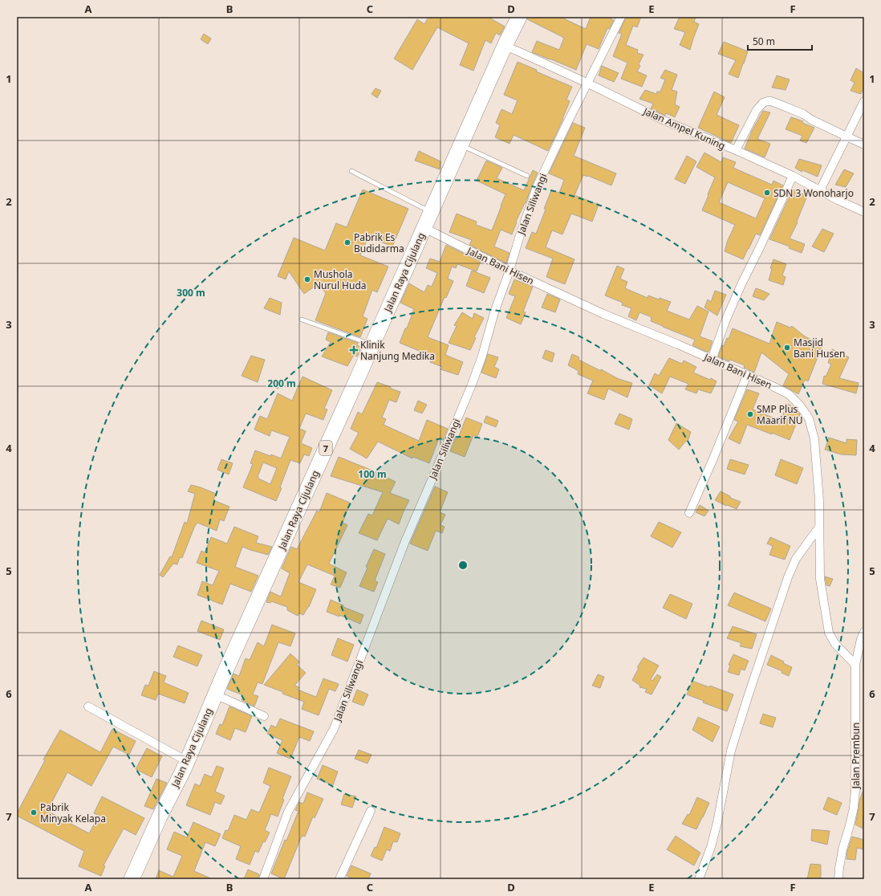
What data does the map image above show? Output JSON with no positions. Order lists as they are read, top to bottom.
{
  "streets": {
    "highway": ["Jalan Raya Cijulang", "7"],
    "street": [
      "Jalan Ampel Kuning",
      "Jalan Siliwangi",
      "Jalan Bani Hisen",
      "Jalan Prembun"
    ]
  },
  "crossings": [
    ["Jalan Ampel Kuning", "Jalan Siliwangi"],
    ["Jalan Ampel Kuning", "Jalan Raya Cijulang"],
    ["Jalan Siliwangi", "Jalan Bani Hisen"],
    ["Jalan Bani Hisen", "Jalan Raya Cijulang"],
    ["Jalan Bani Hisen", "Jalan Prembun"]
  ],
  "places": {
    "other": [
      "SDN 3 Wonoharjo",
      "Pabrik Es Budidarma",
      "Mushola Nurul Huda",
      "Masjid Bani Husen",
      "SMP Plus Maarif NU",
      "Pabrik Minyak Kelapa"
    ],
    "health": ["Klinik Nanjung Medika"]
  },
  "scale_bar": "50 m",
  "grid": {
    "columns": [
      "A",
      "B",
      "C",
      "D",
      "E",
      "F"
    ],
    "rows": [
      "1",
      "2",
      "3",
      "4",
      "5",
      "6",
      "7"
    ]
  },
  "rings": ["300 m", "200 m", "100 m"]
}
